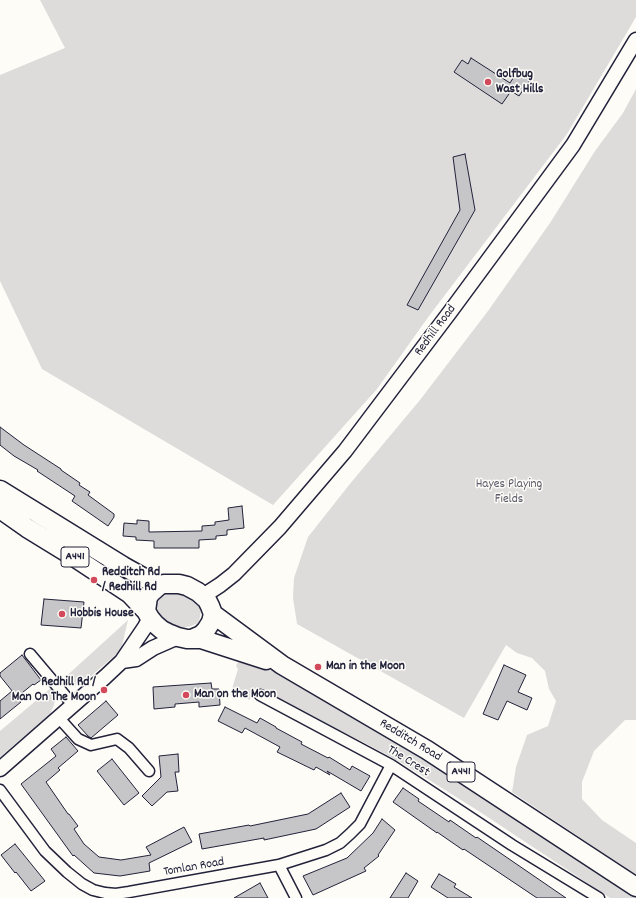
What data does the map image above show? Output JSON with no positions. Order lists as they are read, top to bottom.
{
  "streets": {
    "highway": ["A441", "Redditch Road"],
    "street": ["Redhill Road", "The Crest", "Tomlan Road"]
  },
  "crossings": [
    ["Redhill Road", "A441"],
    ["Redhill Road", "Redditch Road"],
    ["A441", "Redditch Road"],
    ["The Crest", "Tomlan Road"]
  ],
  "parks": ["Hayes Playing Fields"],
  "places": [
    "Golfbug Wast Hills",
    "Redditch Rd / Redhill Rd",
    "Hobbis House",
    "Man in the Moon",
    "Redhill Rd / Man On The Moon",
    "Man on the Moon"
  ]
}
